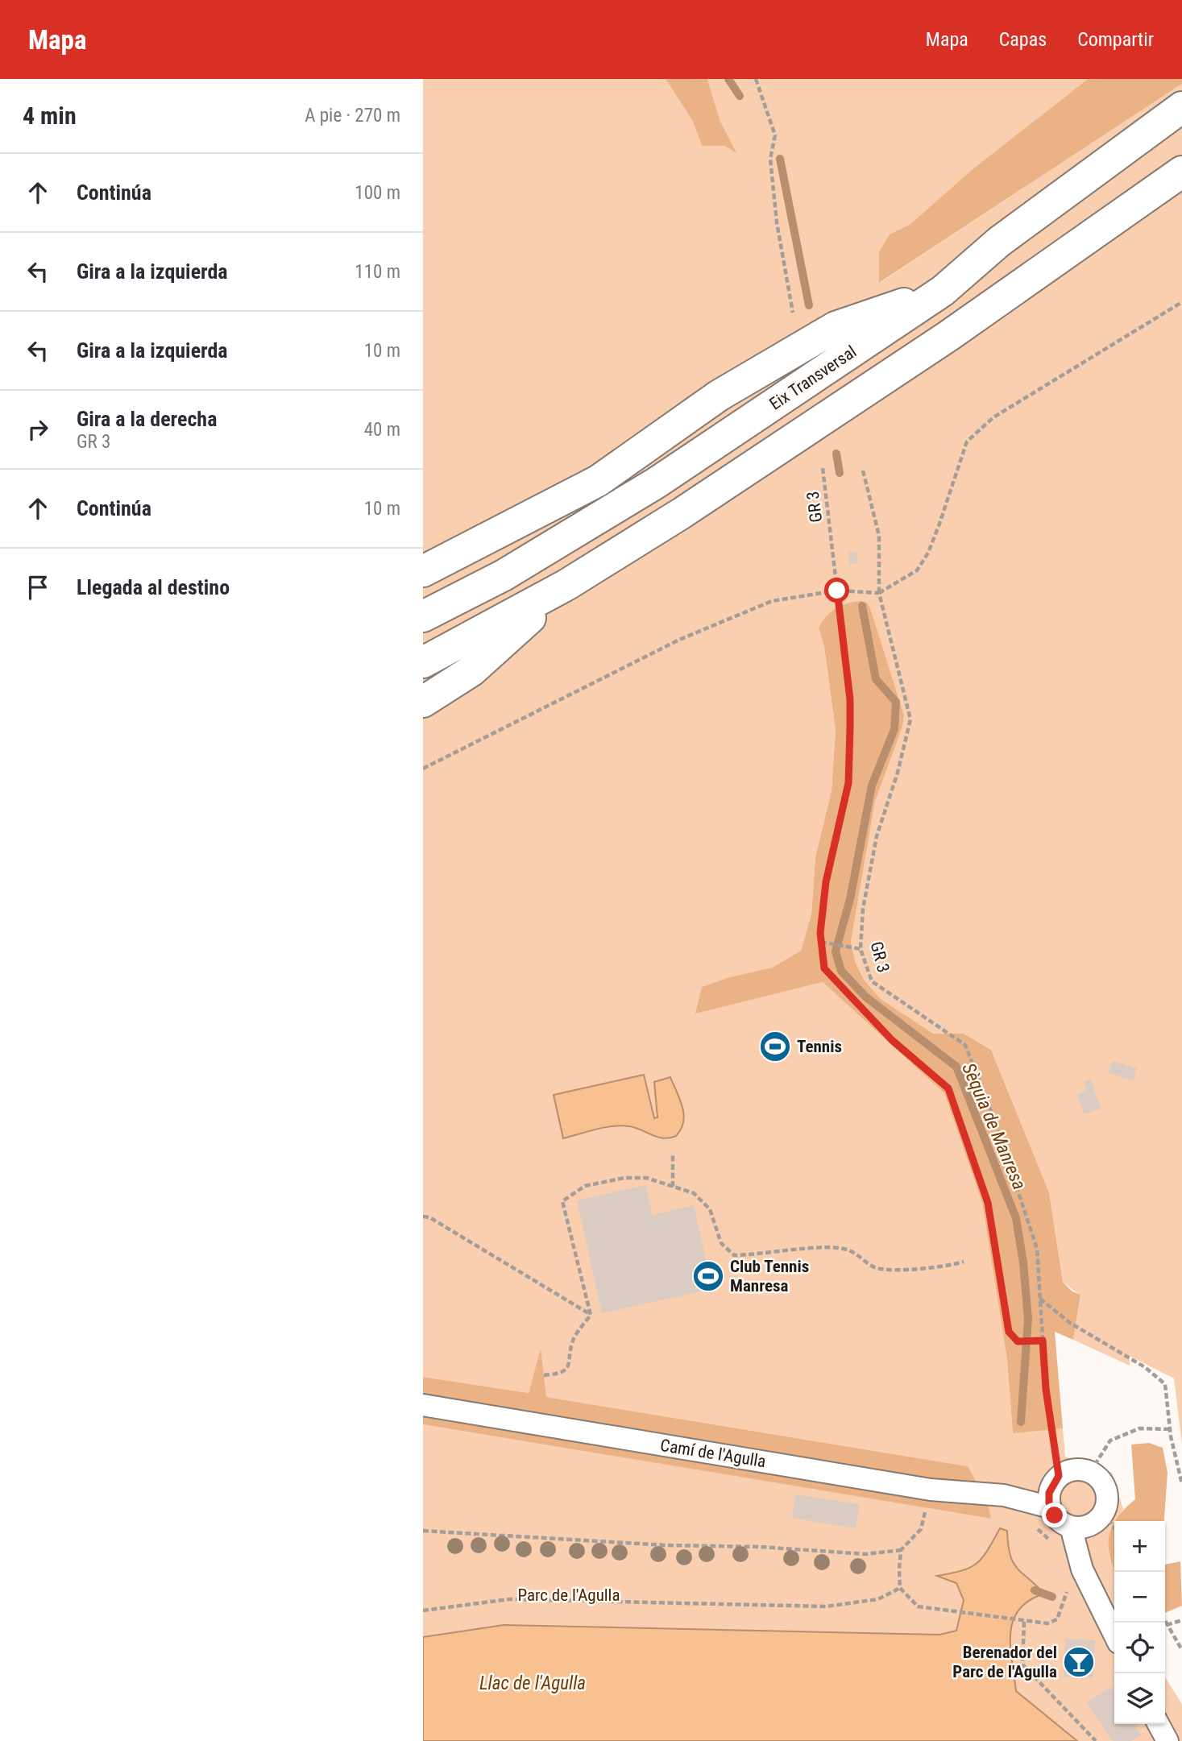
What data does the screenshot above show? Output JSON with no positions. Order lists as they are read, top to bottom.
{
  "streets": {
    "highway": ["Eix Transversal"],
    "street": ["Camí de l'Agulla"],
    "path": ["GR 3"]
  },
  "crossings": [
    ["GR 3", "Camí de l'Agulla"]
  ],
  "water": ["Sèquia de Manresa", "Llac de l'Agulla"],
  "parks": ["Parc de l'Agulla"],
  "places": {
    "sports": ["Tennis", "Club Tennis Manresa"],
    "bar": ["Berenador del Parc de l'Agulla"]
  },
  "page": {
    "header": "Mapa",
    "nav": ["Mapa", "Capas", "Compartir"],
    "heading": ["4 min", "A pie · 270 m"],
    "list": [
      ["Continúa", "100 m"],
      ["Gira a la izquierda", "110 m"],
      ["Gira a la izquierda", "10 m"],
      ["Gira a la derecha", "GR 3", "40 m"],
      ["Continúa", "10 m"],
      "Llegada al destino"
    ],
    "map_buttons": ["+", "−"]
  }
}
